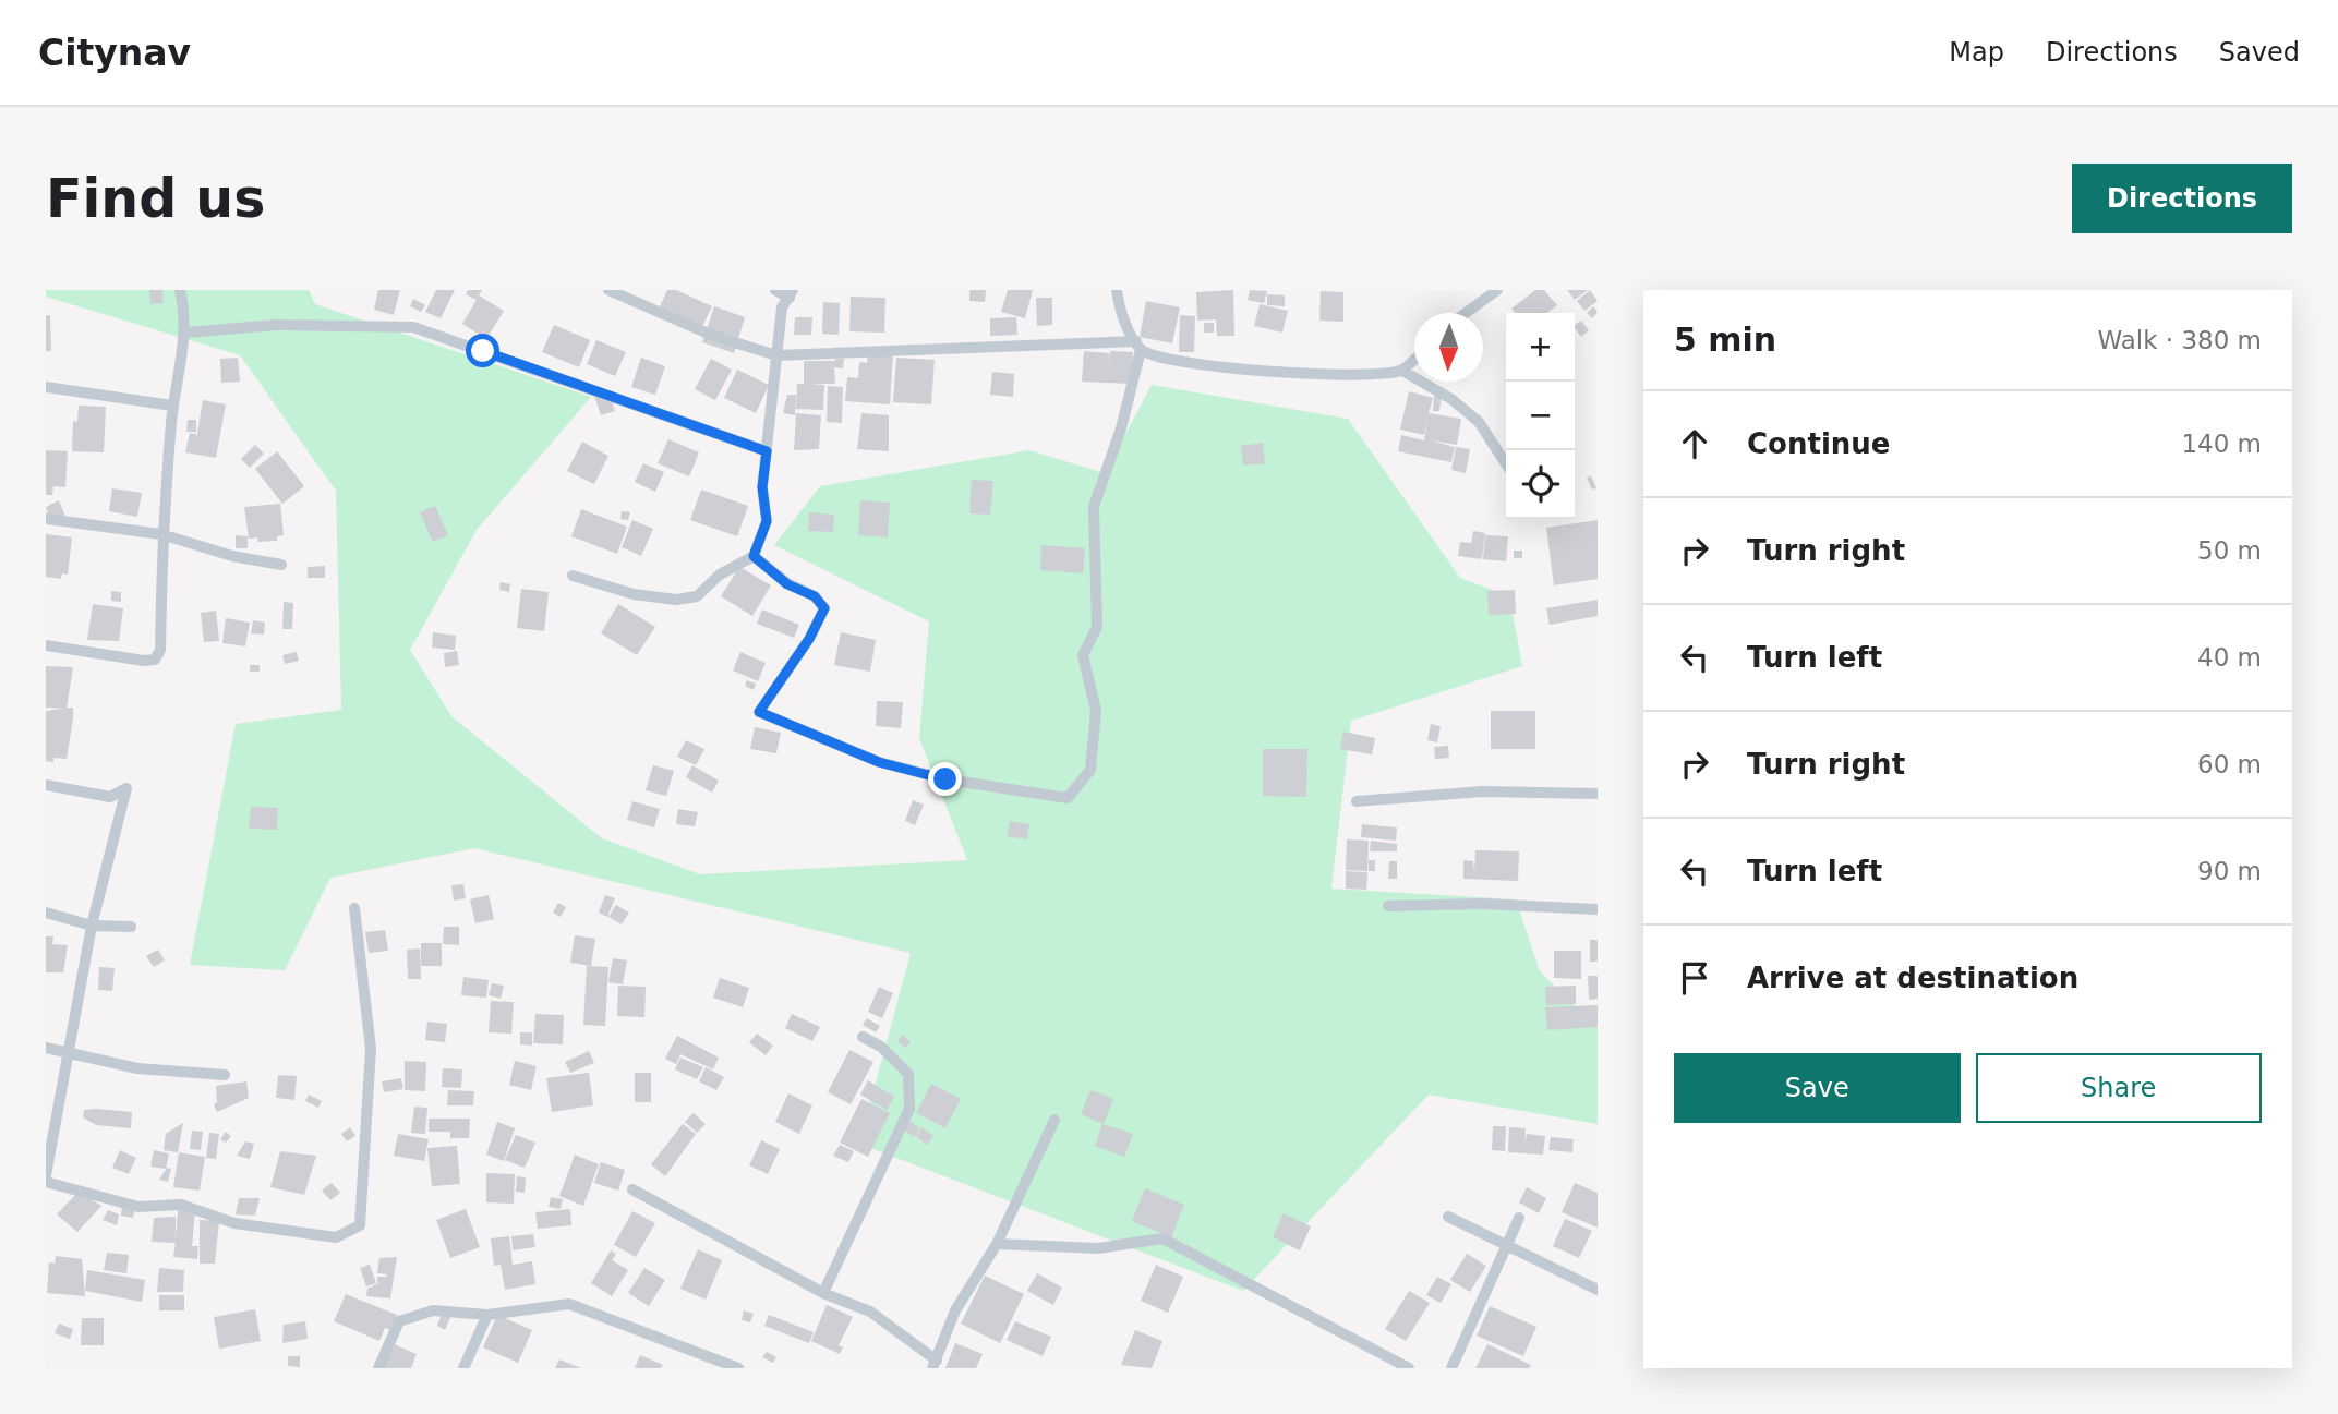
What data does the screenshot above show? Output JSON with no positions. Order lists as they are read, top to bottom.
{
  "north": "bottom",
  "page": {
    "header": "Citynav",
    "nav": ["Map", "Directions", "Saved"],
    "buttons": [
      "Directions",
      ["Save", "Share"]
    ],
    "title": "Find us",
    "heading": ["5 min", "Walk · 380 m"],
    "map_buttons": ["+", "−"],
    "list": [
      ["Continue", "140 m"],
      ["Turn right", "50 m"],
      ["Turn left", "40 m"],
      ["Turn right", "60 m"],
      ["Turn left", "90 m"],
      "Arrive at destination"
    ]
  }
}
